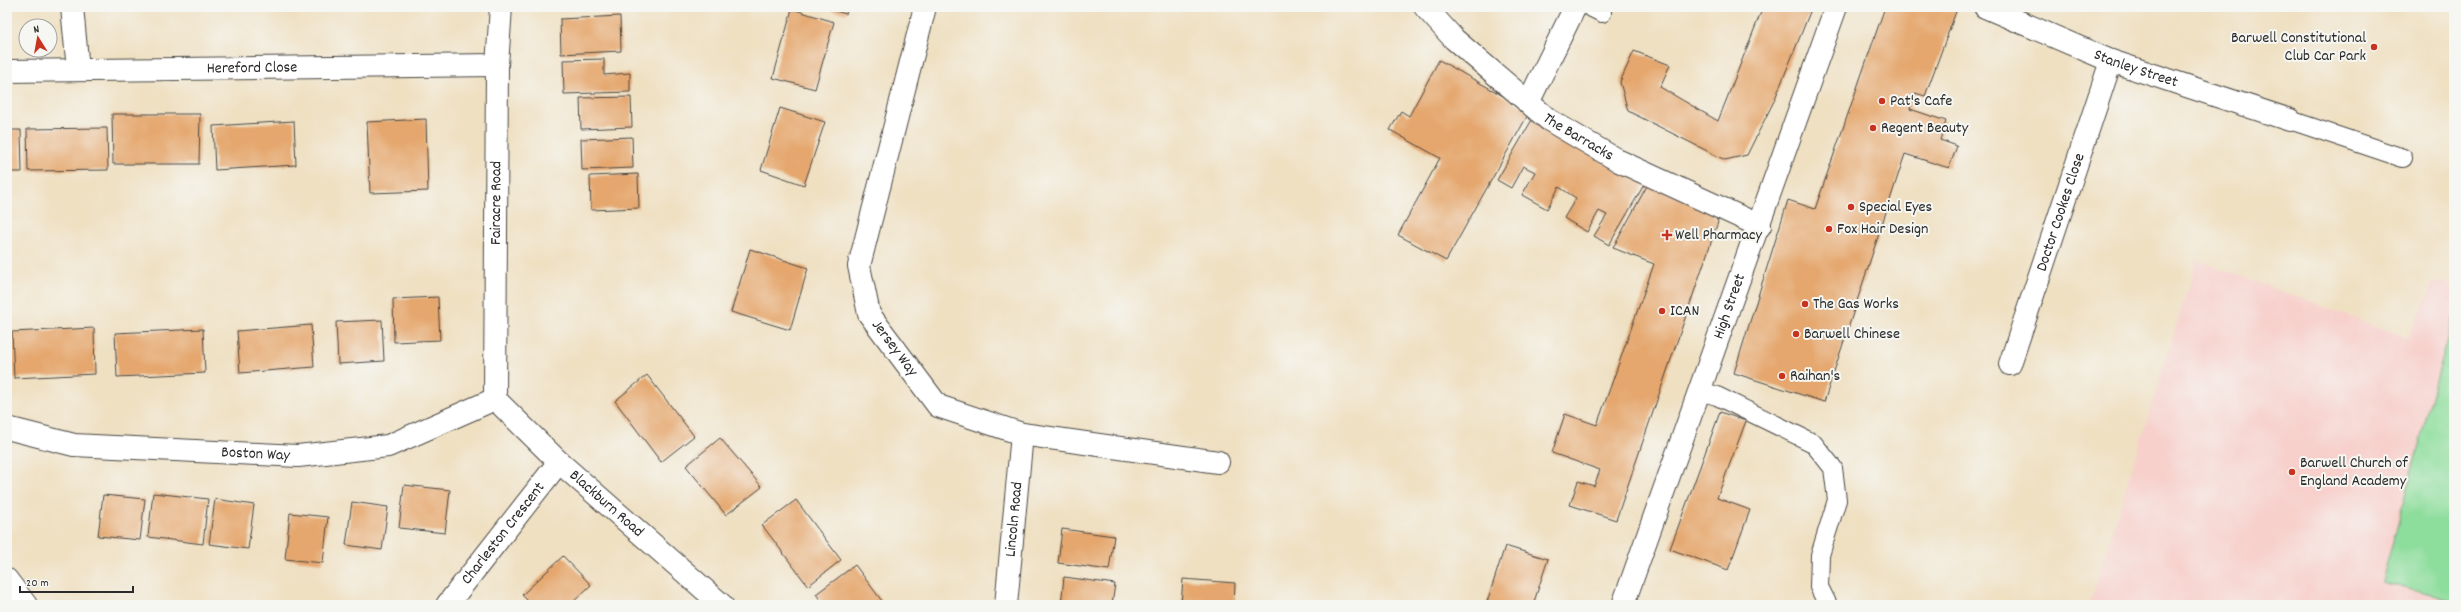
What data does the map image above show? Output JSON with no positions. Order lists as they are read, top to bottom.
{
  "streets": {
    "street": [
      "Hereford Close",
      "Stanley Street",
      "The Barracks",
      "Fairacre Road",
      "Doctor Cookes Close",
      "High Street",
      "Jersey Way",
      "Boston Way",
      "Blackburn Road",
      "Lincoln Road",
      "Charleston Crescent"
    ]
  },
  "crossings": [
    ["Hereford Close", "Fairacre Road"],
    ["Stanley Street", "Doctor Cookes Close"],
    ["The Barracks", "High Street"],
    ["Fairacre Road", "Boston Way"],
    ["Fairacre Road", "Blackburn Road"],
    ["Jersey Way", "Lincoln Road"],
    ["Boston Way", "Blackburn Road"],
    ["Blackburn Road", "Charleston Crescent"]
  ],
  "places": {
    "other": [
      "Barwell Constitutional Club Car Park",
      "Pat's Cafe",
      "Regent Beauty",
      "Special Eyes",
      "Fox Hair Design",
      "The Gas Works",
      "ICAN",
      "Barwell Chinese",
      "Raihan's",
      "Barwell Church of England Academy"
    ],
    "health": ["Well Pharmacy"]
  },
  "scale_bar": "20 m",
  "north": "top"
}
